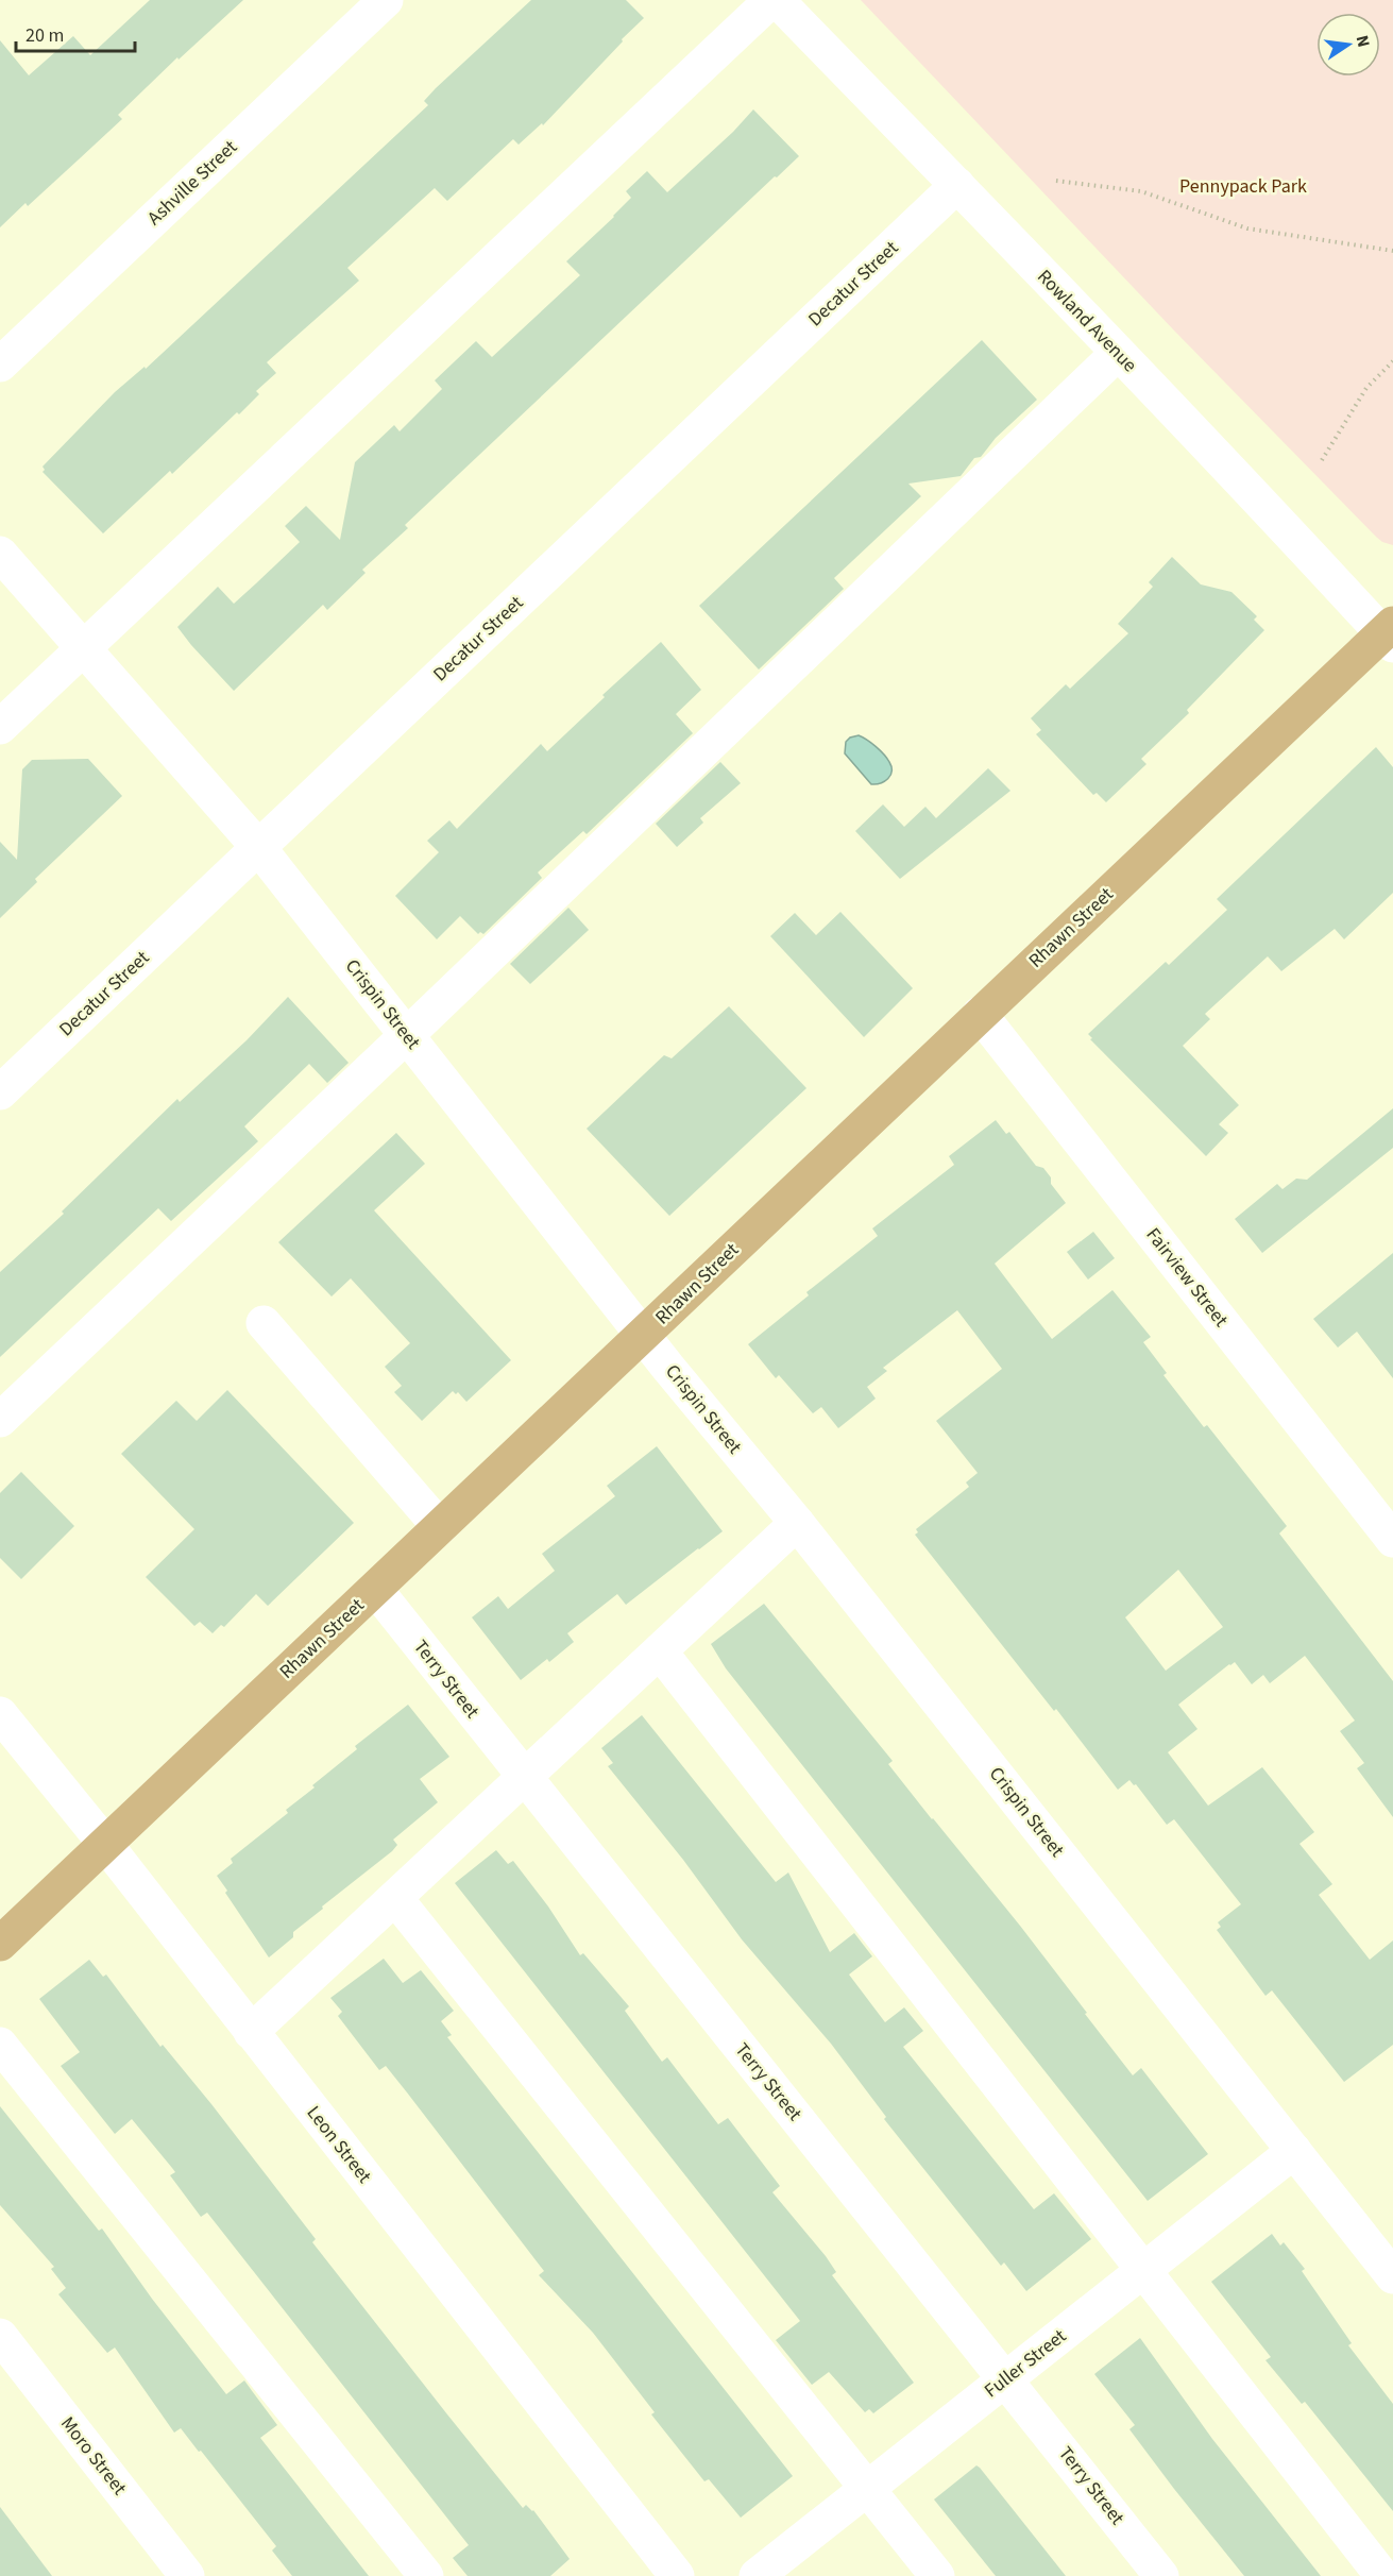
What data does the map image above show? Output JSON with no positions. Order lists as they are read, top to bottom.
{
  "streets": {
    "main road": ["Rhawn Street"],
    "street": [
      "Ashville Street",
      "Decatur Street",
      "Rowland Avenue",
      "Crispin Street",
      "Fairview Street",
      "Terry Street",
      "Leon Street",
      "Fuller Street",
      "Moro Street"
    ]
  },
  "crossings": [
    ["Decatur Street", "Rowland Avenue"],
    ["Decatur Street", "Crispin Street"],
    ["Rowland Avenue", "Rhawn Street"],
    ["Rhawn Street", "Crispin Street"],
    ["Rhawn Street", "Fairview Street"],
    ["Rhawn Street", "Terry Street"],
    ["Rhawn Street", "Leon Street"],
    ["Crispin Street", "Fuller Street"],
    ["Terry Street", "Fuller Street"]
  ],
  "parks": ["Pennypack Park"],
  "scale_bar": "20 m",
  "north": "right"
}
